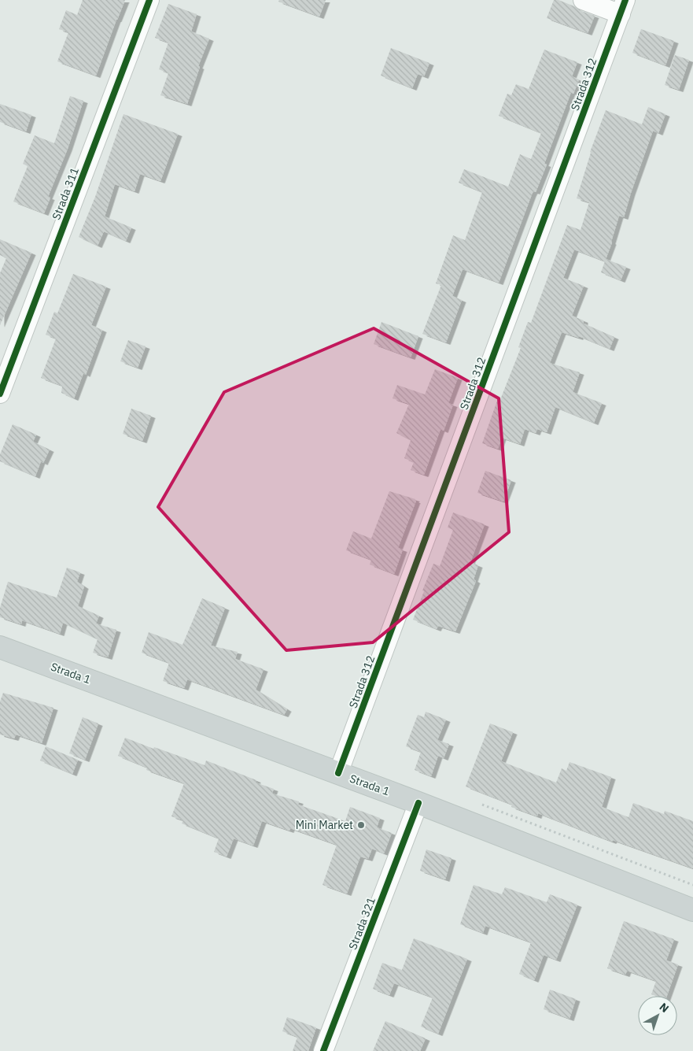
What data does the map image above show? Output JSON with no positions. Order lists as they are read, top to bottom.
{
  "streets": {
    "main road": ["Strada 1"],
    "street": ["Strada 312", "Strada 311", "Strada 321"]
  },
  "crossings": [
    ["Strada 312", "Strada 1"],
    ["Strada 1", "Strada 321"]
  ],
  "places": ["Mini Market"],
  "north": "top right"
}
